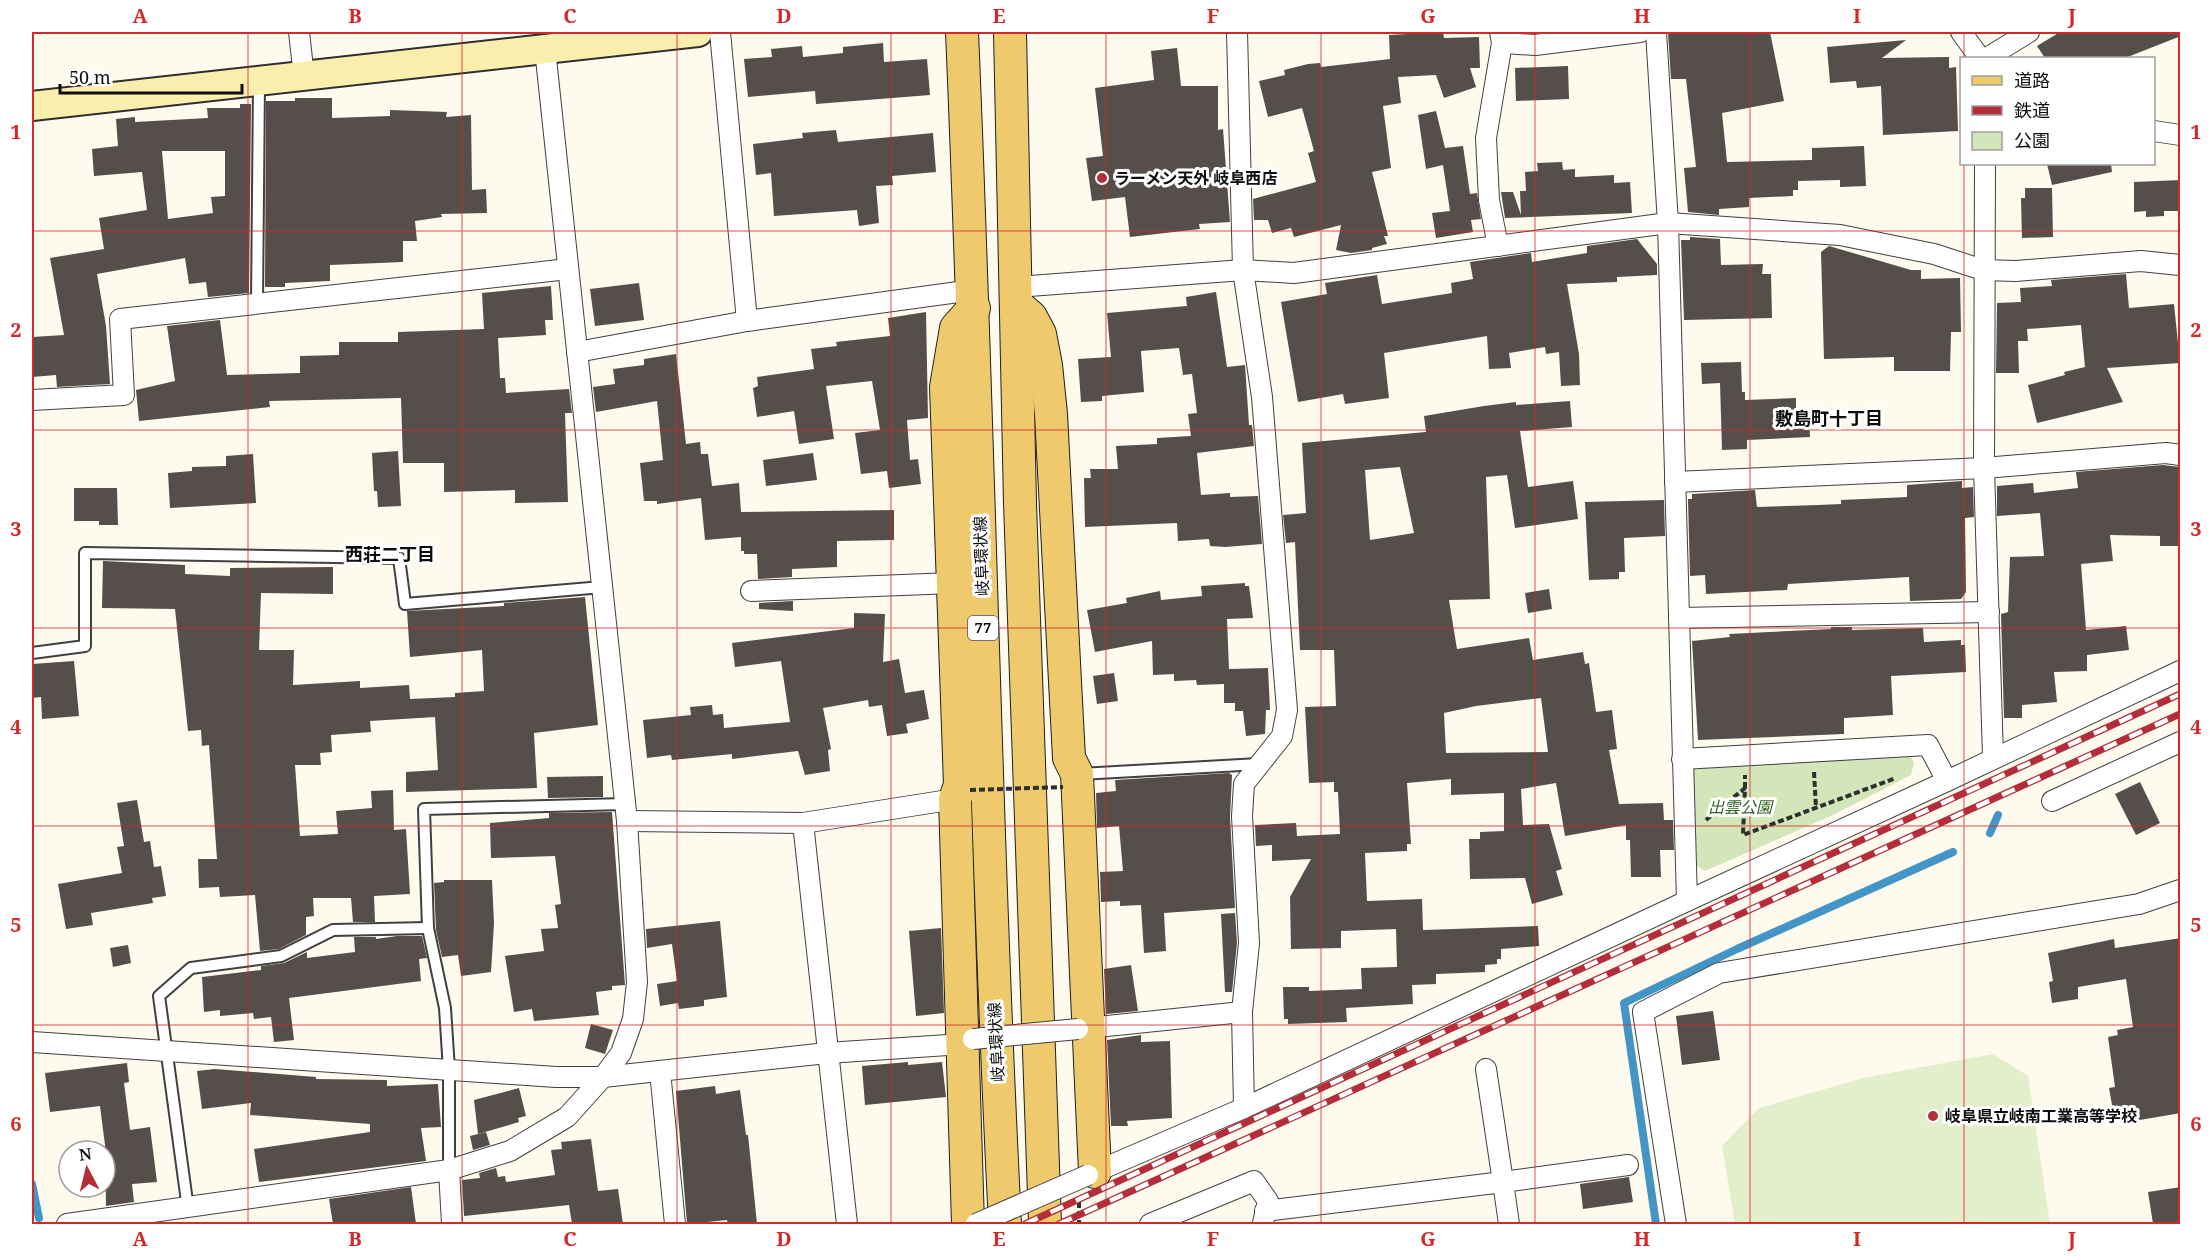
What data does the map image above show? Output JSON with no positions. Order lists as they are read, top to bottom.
{
  "streets": {
    "main road": ["岐阜環状線", "77"]
  },
  "districts": ["敷島町十丁目", "西荘二丁目"],
  "parks": ["出雲公園"],
  "places": ["ラーメン天外 岐阜西店", "岐阜県立岐南工業高等学校"],
  "legend": ["道路", "鉄道", "公園"],
  "scale_bar": "50 m",
  "north": "top",
  "grid": {
    "columns": [
      "A",
      "B",
      "C",
      "D",
      "E",
      "F",
      "G",
      "H",
      "I",
      "J"
    ],
    "rows": [
      "1",
      "2",
      "3",
      "4",
      "5",
      "6"
    ]
  }
}
